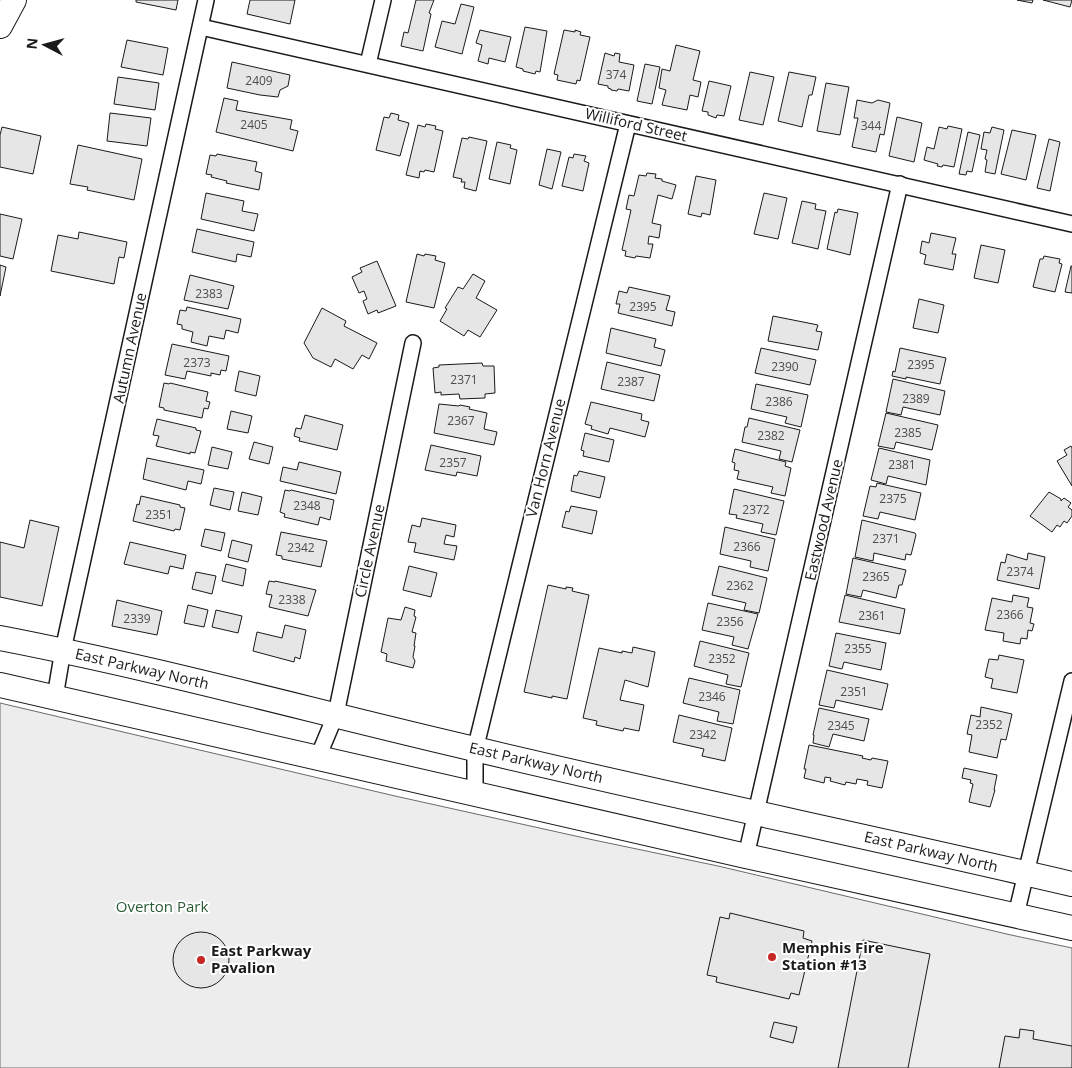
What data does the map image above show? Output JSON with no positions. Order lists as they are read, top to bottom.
{
  "streets": {
    "main road": ["East Parkway North"],
    "street": [
      "Williford Street",
      "Autumn Avenue",
      "Van Horn Avenue",
      "Eastwood Avenue",
      "Circle Avenue"
    ]
  },
  "crossings": [
    ["Williford Street", "Autumn Avenue"],
    ["Williford Street", "Van Horn Avenue"],
    ["Williford Street", "Eastwood Avenue"],
    ["Autumn Avenue", "East Parkway North"],
    ["Van Horn Avenue", "East Parkway North"],
    ["Eastwood Avenue", "East Parkway North"],
    ["Circle Avenue", "East Parkway North"]
  ],
  "parks": ["Overton Park"],
  "places": ["Memphis Fire Station #13", "East Parkway Pavalion"],
  "house_numbers": [
    "374",
    "2409",
    "2405",
    "344",
    "2383",
    "2395",
    "2373",
    "2395",
    "2390",
    "2371",
    "2387",
    "2389",
    "2386",
    "2367",
    "2385",
    "2382",
    "2357",
    "2381",
    "2375",
    "2348",
    "2372",
    "2351",
    "2371",
    "2366",
    "2342",
    "2374",
    "2365",
    "2362",
    "2338",
    "2366",
    "2361",
    "2339",
    "2356",
    "2355",
    "2352",
    "2351",
    "2346",
    "2352",
    "2345",
    "2342"
  ],
  "north": "left"
}
